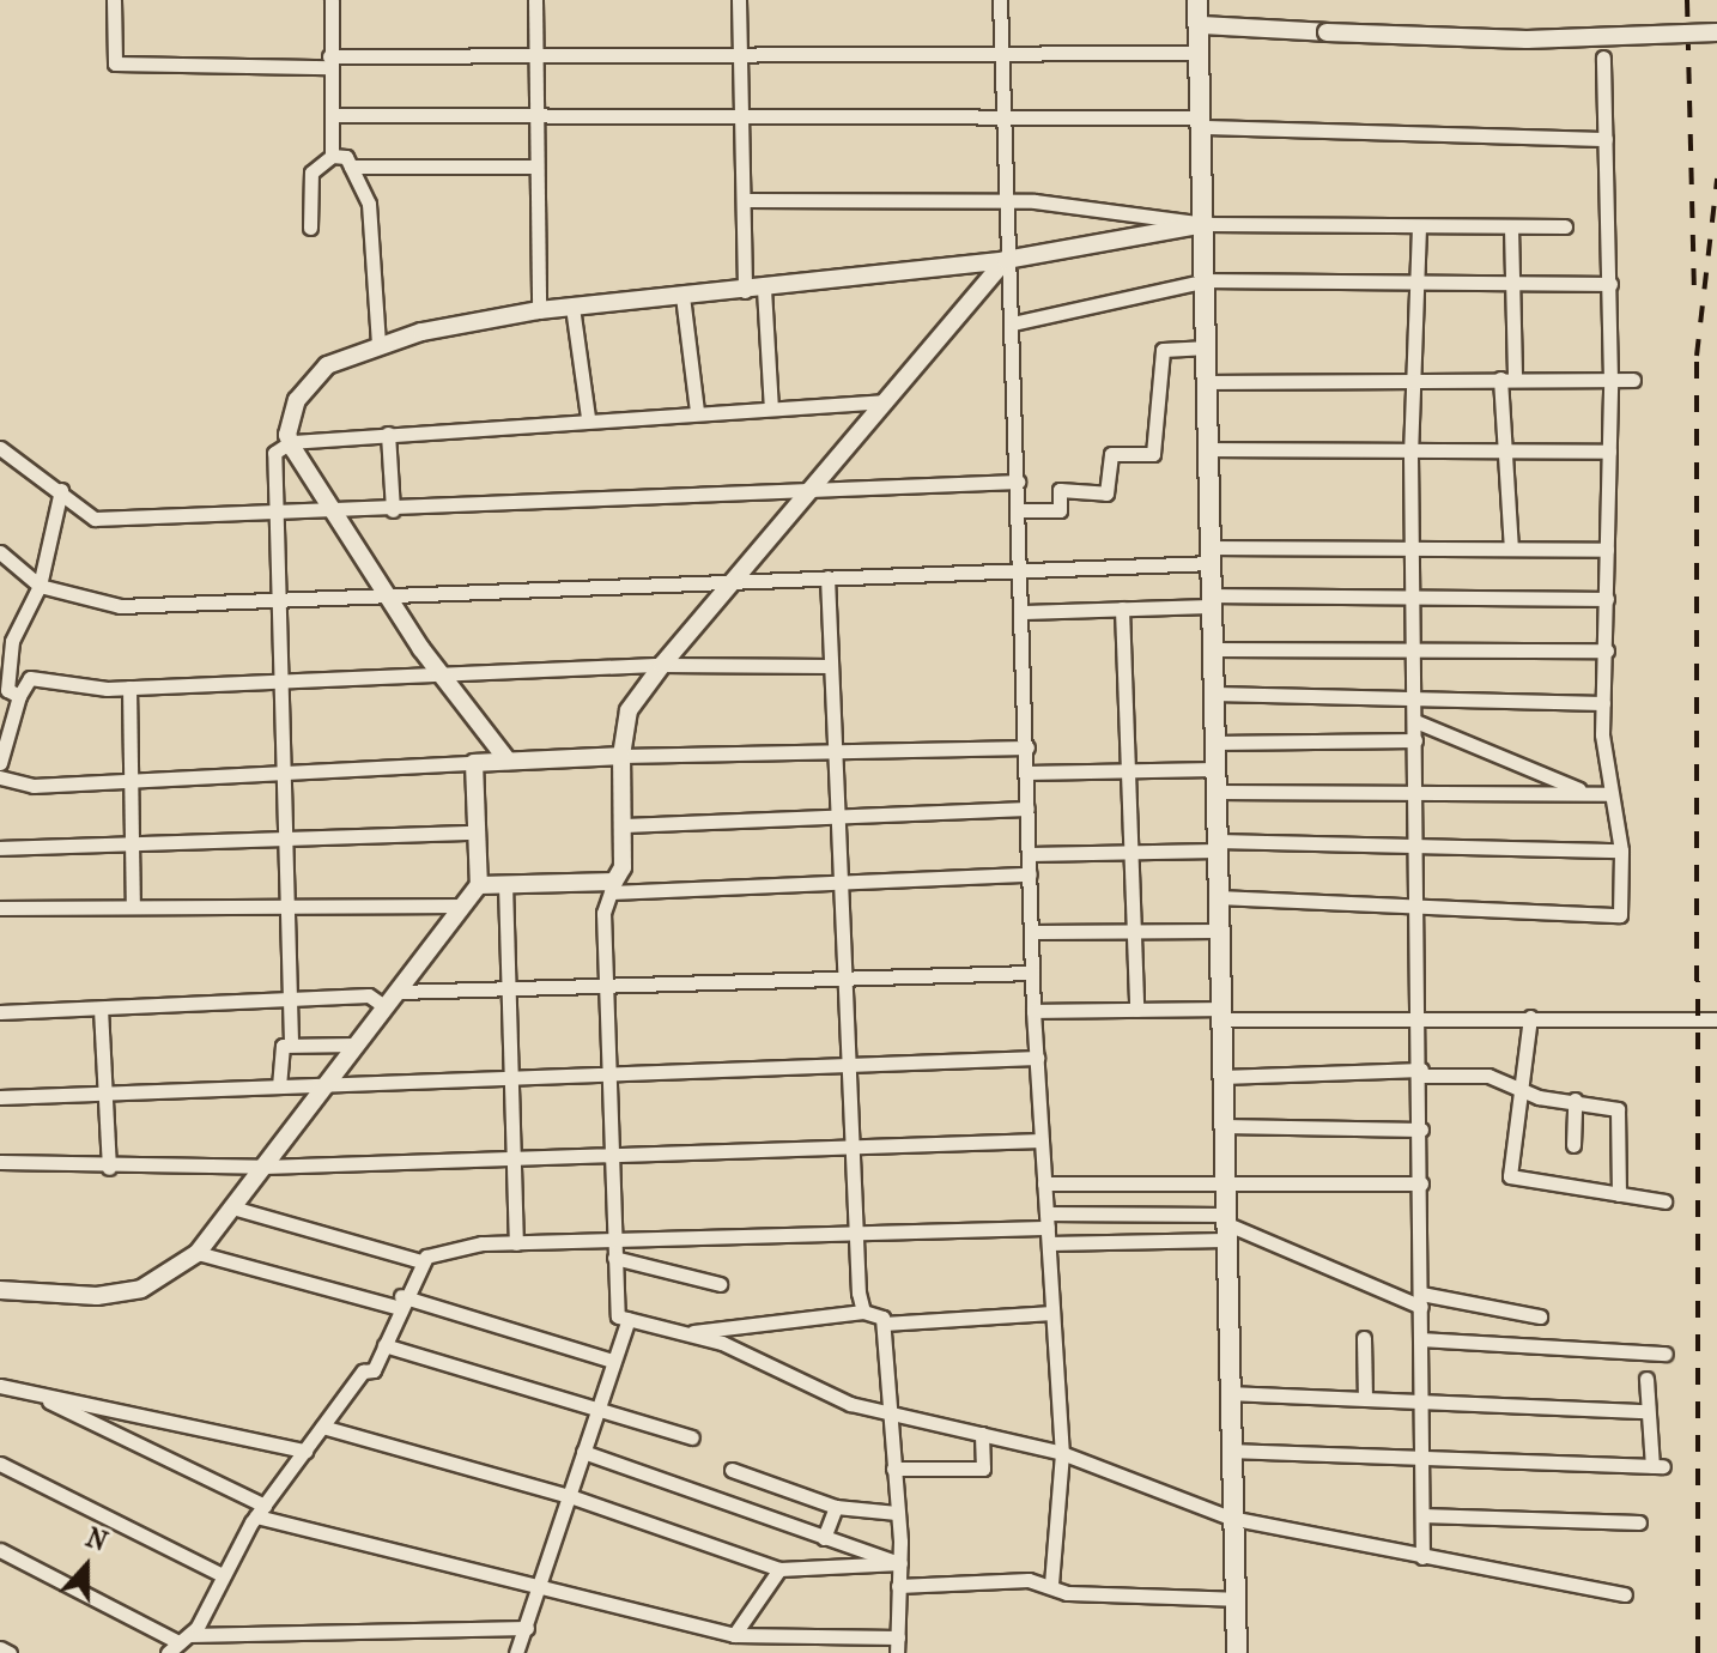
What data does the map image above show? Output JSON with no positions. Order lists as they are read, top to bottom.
{
  "north": "top"
}
